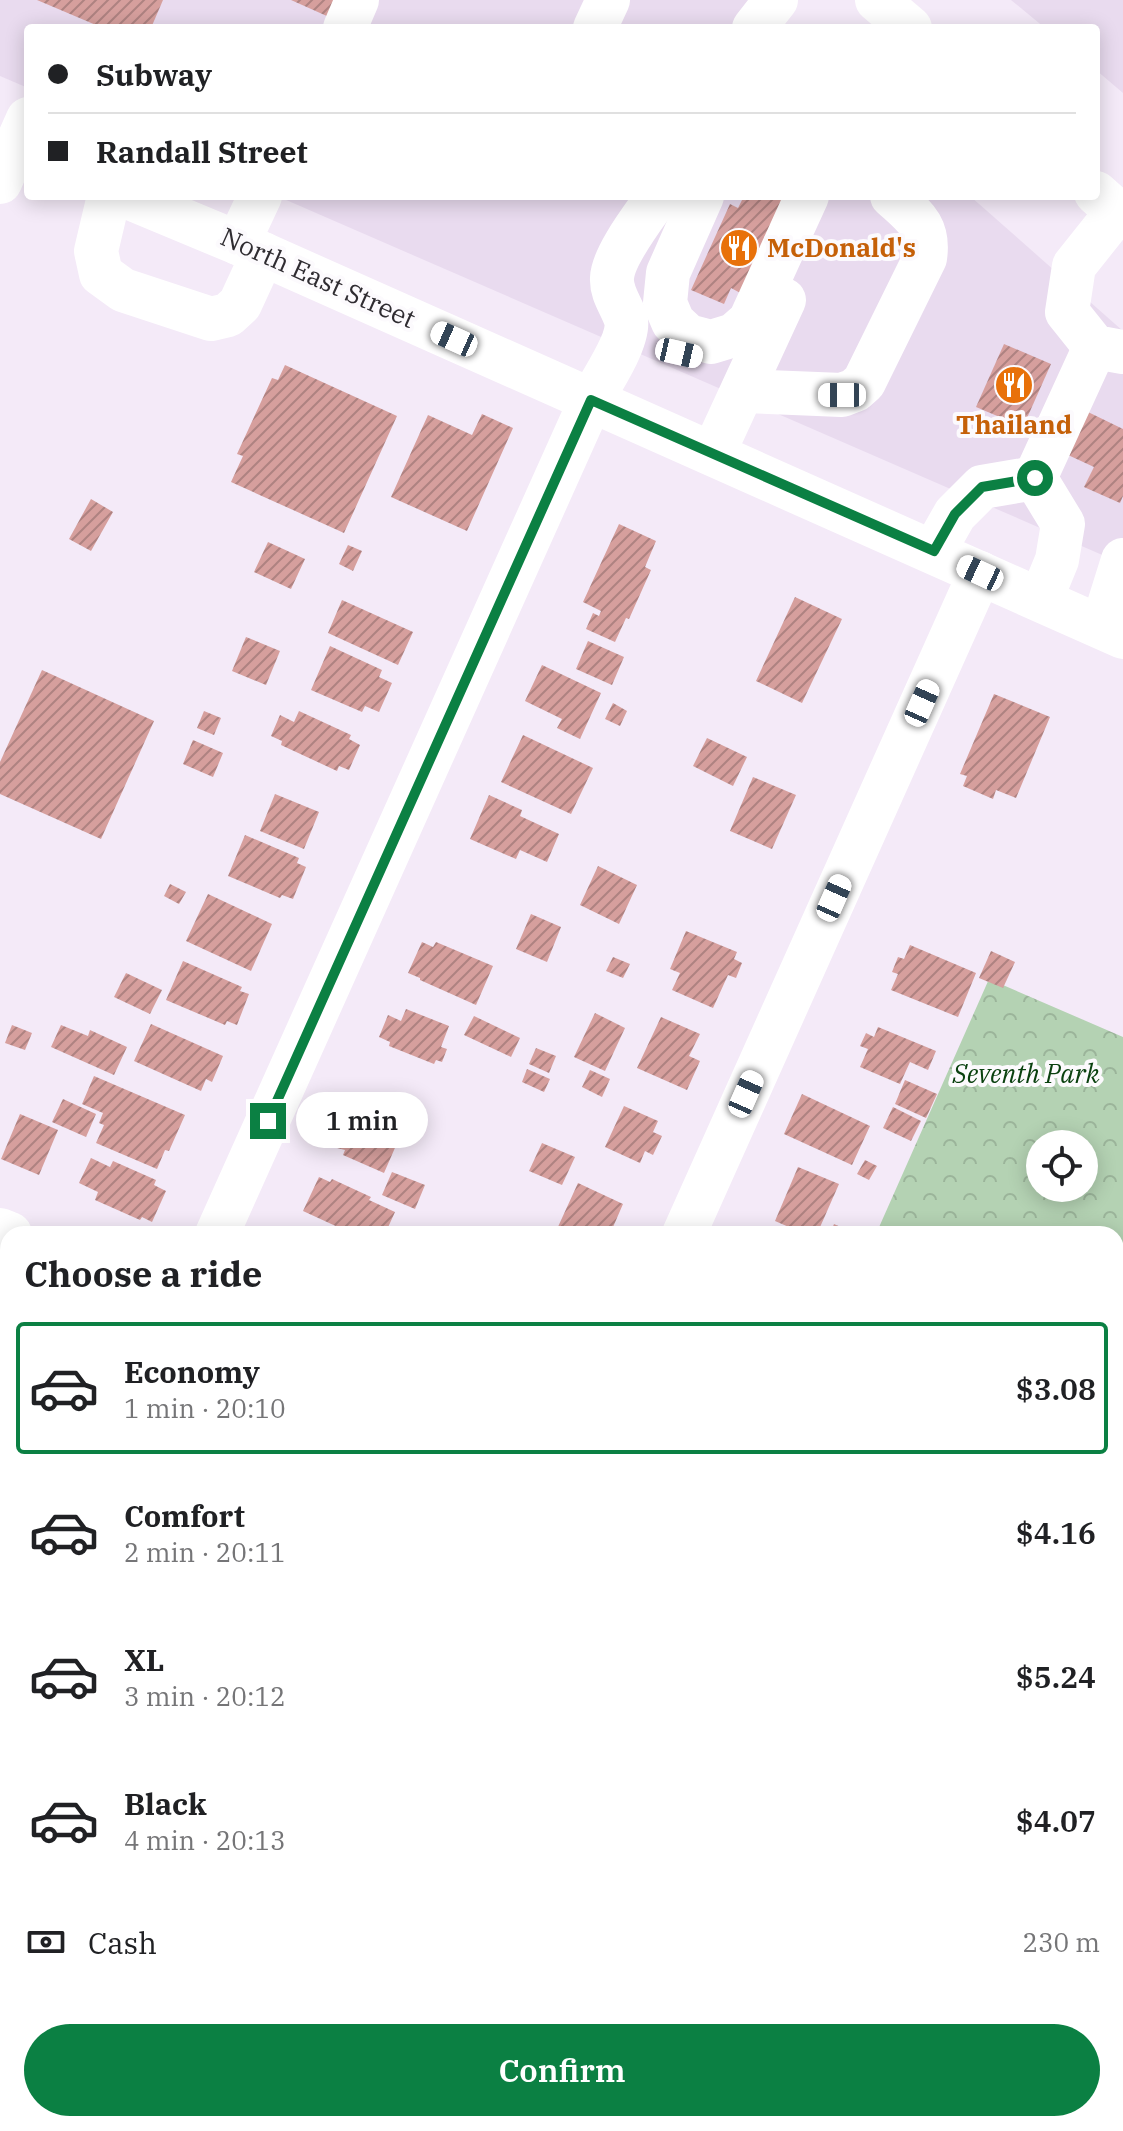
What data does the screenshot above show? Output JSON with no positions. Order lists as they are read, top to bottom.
{
  "streets": {
    "street": ["North East Street"]
  },
  "parks": ["Seventh Park"],
  "places": {
    "restaurant": ["McDonald's", "Thailand"]
  },
  "page": {
    "banner": ["Subway", "Randall Street"],
    "bubble": "1 min",
    "heading": "Choose a ride",
    "list": [
      {
        "name": "Economy",
        "note": "1 min · 20:10",
        "value": "$3.08"
      },
      {
        "name": "Comfort",
        "note": "2 min · 20:11",
        "value": "$4.16"
      },
      {
        "name": "XL",
        "note": "3 min · 20:12",
        "value": "$5.24"
      },
      {
        "name": "Black",
        "note": "4 min · 20:13",
        "value": "$4.07"
      }
    ],
    "pay": ["Cash", "230 m"],
    "buttons": "Confirm"
  }
}
